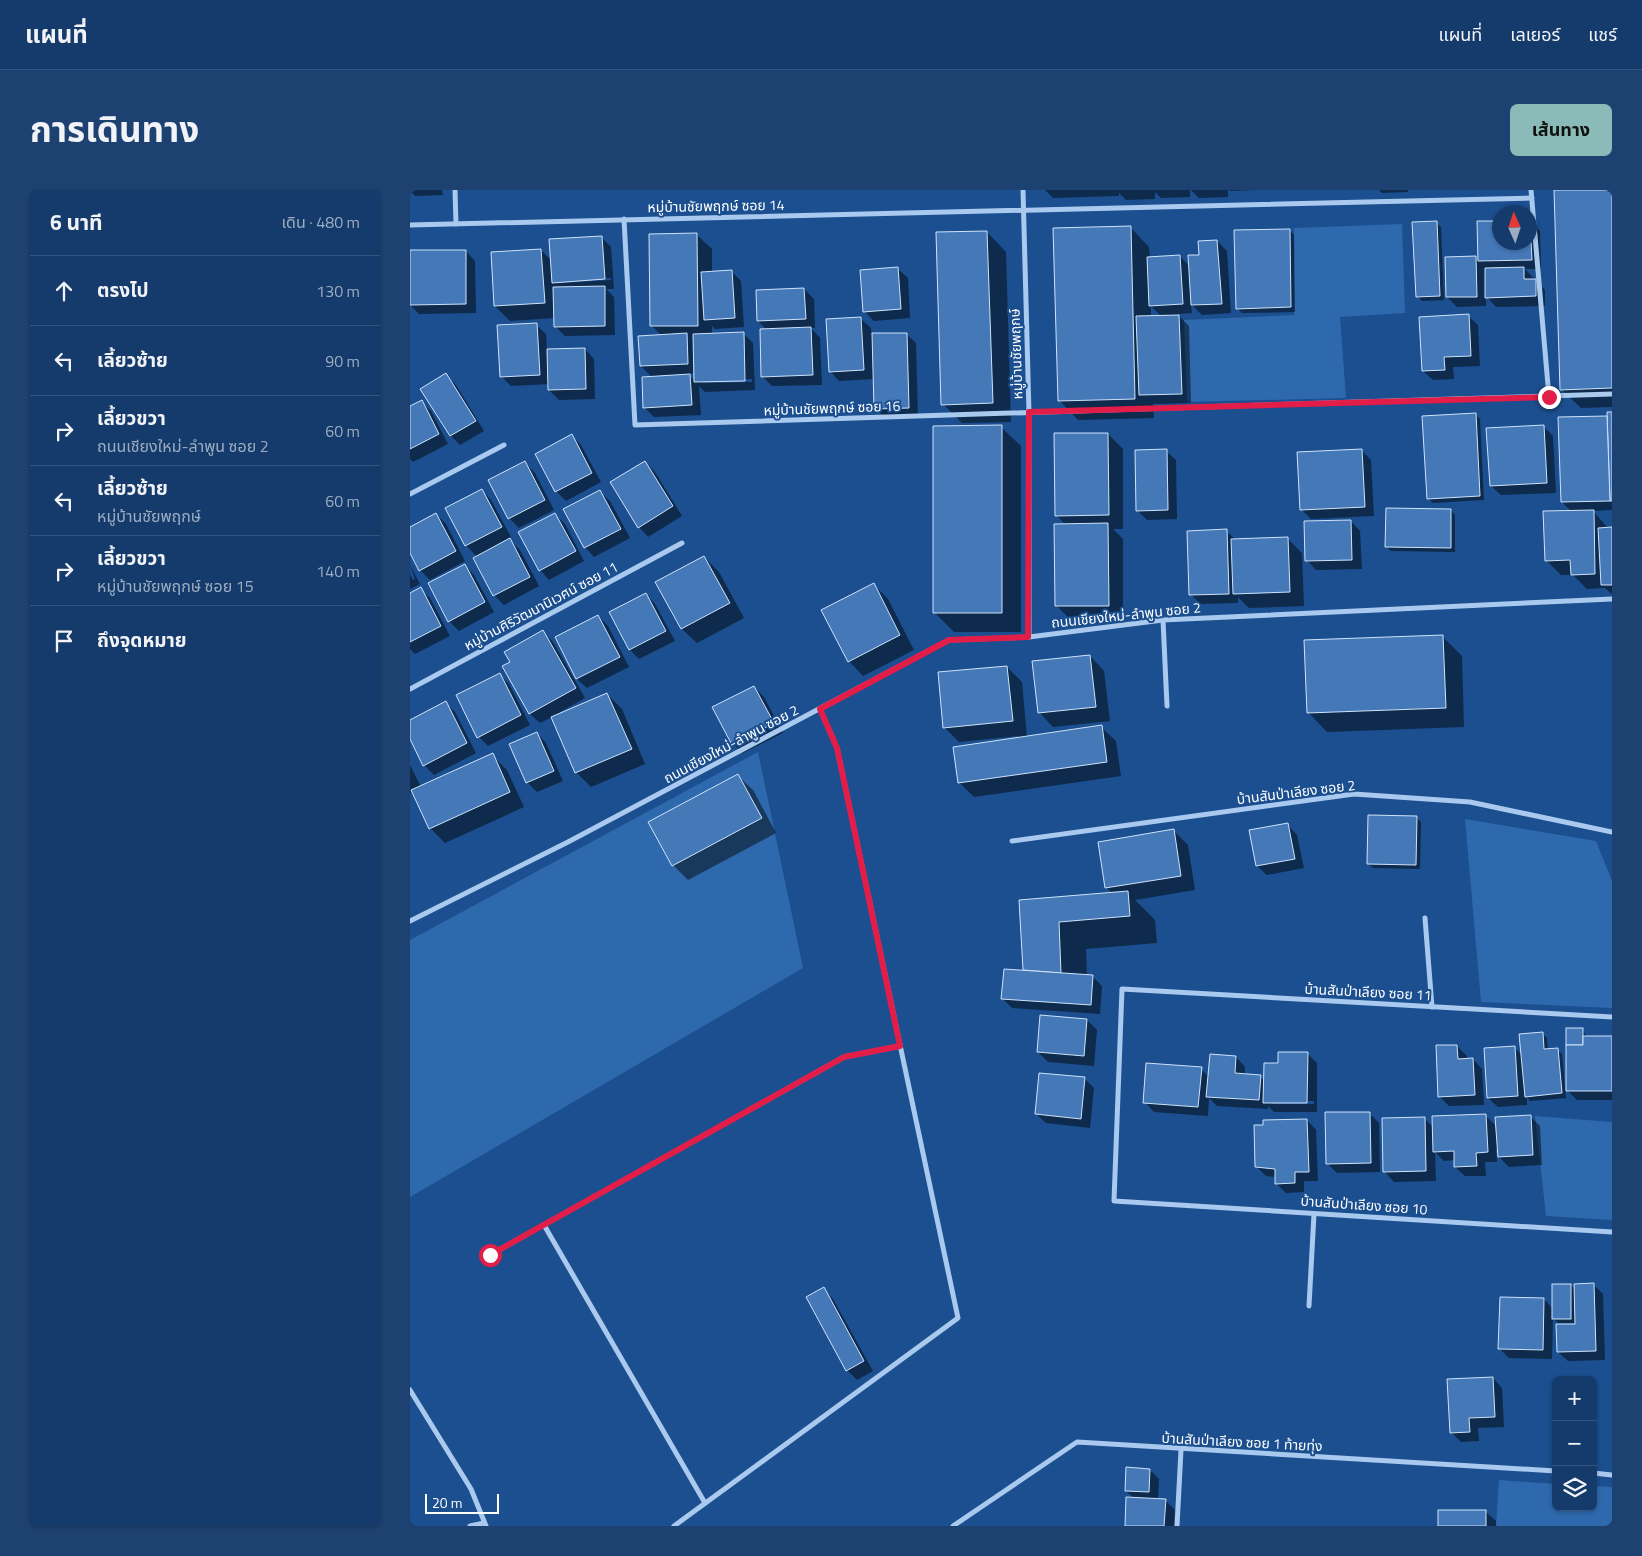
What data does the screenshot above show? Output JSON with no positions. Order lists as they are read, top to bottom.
{
  "streets": {
    "street": [
      "หมู่บ้านชัยพฤกษ์ ซอย 14",
      "หมู่บ้านชัยพฤกษ์",
      "หมู่บ้านชัยพฤกษ์ ซอย 16",
      "หมู่บ้านศิริวัฒนานิเวศน์ ซอย 11",
      "ถนนเชียงใหม่-ลำพูน ซอย 2",
      "บ้านสันป่าเลียง ซอย 2",
      "บ้านสันป่าเลียง ซอย 11",
      "บ้านสันป่าเลียง ซอย 10",
      "บ้านสันป่าเลียง ซอย 1 ท้ายทุ่ง"
    ]
  },
  "crossings": [
    ["หมู่บ้านชัยพฤกษ์ ซอย 14", "หมู่บ้านชัยพฤกษ์"],
    ["หมู่บ้านชัยพฤกษ์ ซอย 14", "หมู่บ้านชัยพฤกษ์ ซอย 16"],
    ["หมู่บ้านชัยพฤกษ์", "หมู่บ้านชัยพฤกษ์ ซอย 16"],
    ["หมู่บ้านชัยพฤกษ์", "ถนนเชียงใหม่-ลำพูน ซอย 2"],
    ["บ้านสันป่าเลียง ซอย 11", "บ้านสันป่าเลียง ซอย 10"]
  ],
  "scale_bar": "20 m",
  "north": "top",
  "page": {
    "header": "แผนที่",
    "nav": ["แผนที่", "เลเยอร์", "แชร์"],
    "title": "การเดินทาง",
    "buttons": "เส้นทาง",
    "heading": ["6 นาที", "เดิน · 480 m"],
    "list": [
      ["ตรงไป", "130 m"],
      ["เลี้ยวซ้าย", "90 m"],
      ["เลี้ยวขวา", "ถนนเชียงใหม่-ลำพูน ซอย 2", "60 m"],
      ["เลี้ยวซ้าย", "หมู่บ้านชัยพฤกษ์", "60 m"],
      ["เลี้ยวขวา", "หมู่บ้านชัยพฤกษ์ ซอย 15", "140 m"],
      "ถึงจุดหมาย"
    ],
    "map_buttons": ["+", "−"],
    "scale": "20 m"
  }
}
